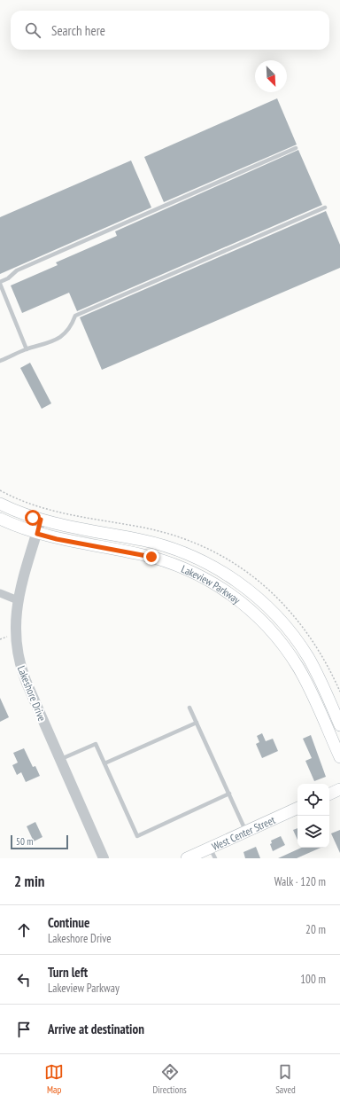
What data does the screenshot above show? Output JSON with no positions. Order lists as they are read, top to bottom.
{
  "streets": {
    "main road": ["Lakeview Parkway", "West Center Street"],
    "street": ["Lakeshore Drive"]
  },
  "crossings": [
    ["Lakeview Parkway", "Lakeshore Drive"]
  ],
  "scale_bar": "50 m",
  "north": "bottom right",
  "page": {
    "search": "Search here",
    "scale": "50 m",
    "heading": ["2 min", "Walk · 120 m"],
    "list": [
      ["Continue", "Lakeshore Drive", "20 m"],
      ["Turn left", "Lakeview Parkway", "100 m"],
      "Arrive at destination"
    ],
    "nav": ["Map", "Directions", "Saved"]
  }
}
